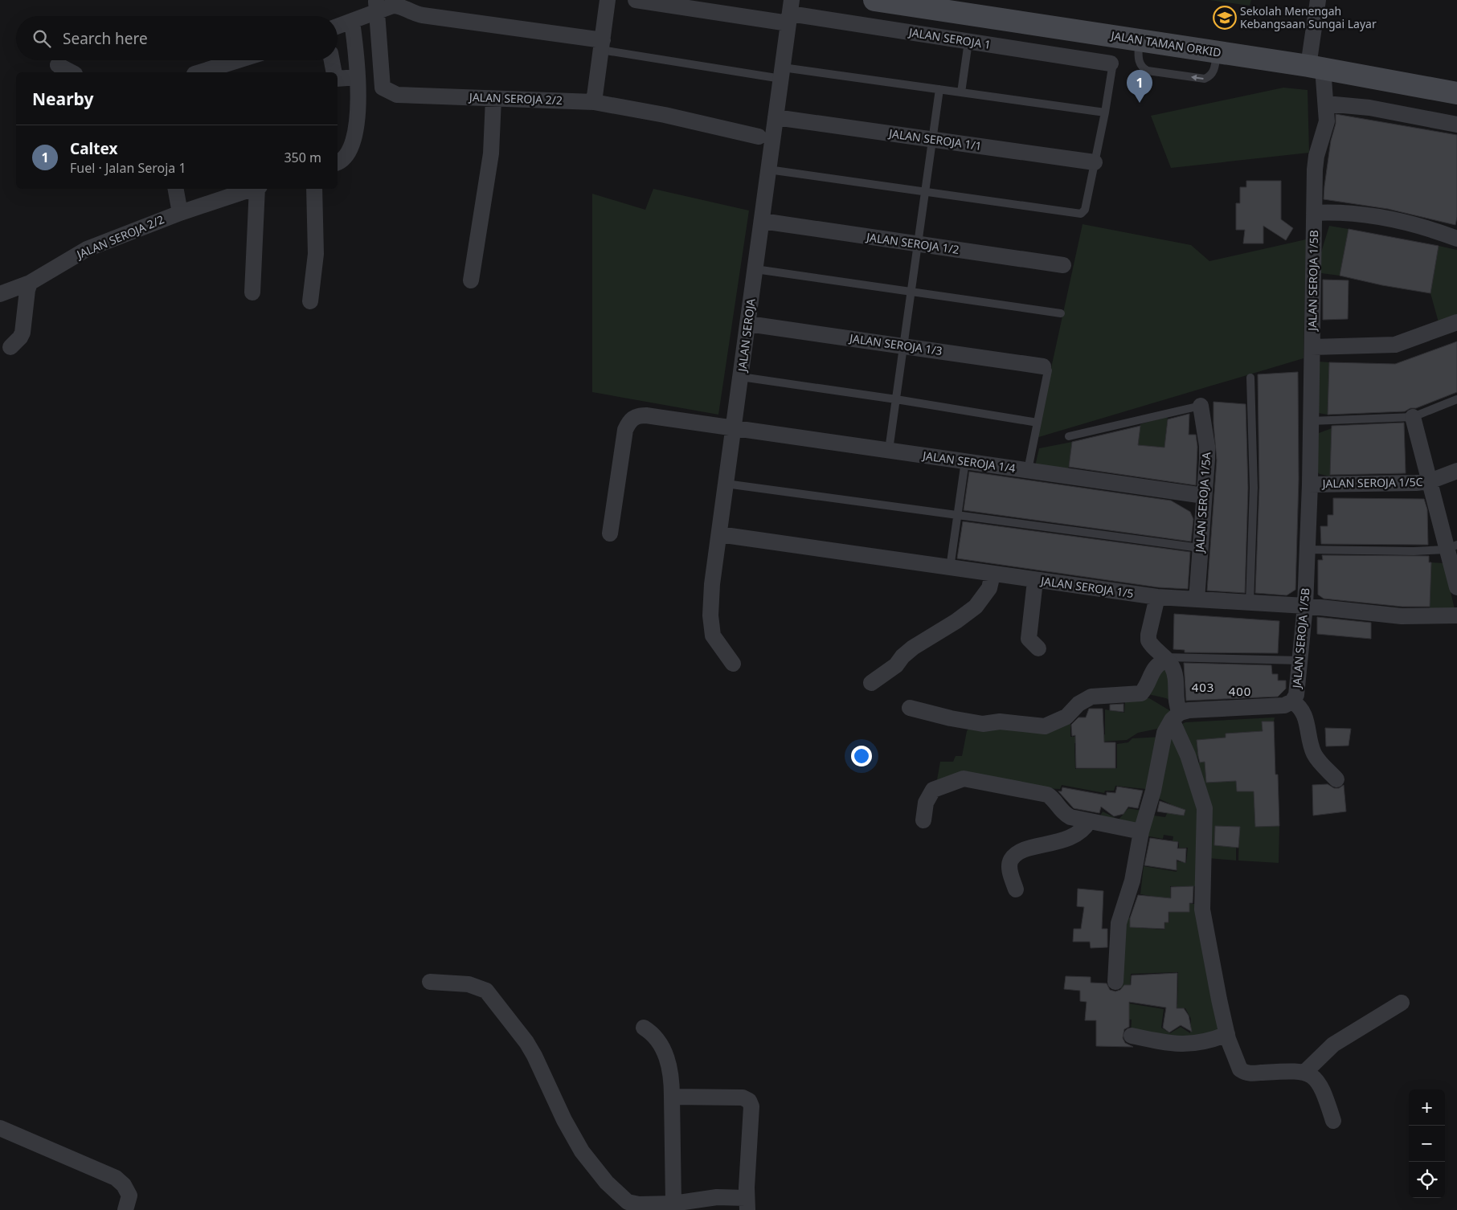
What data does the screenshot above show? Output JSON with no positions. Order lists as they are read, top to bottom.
{
  "streets": {
    "main road": ["JALAN TAMAN ORKID"],
    "street": [
      "JALAN SEROJA 1",
      "JALAN SEROJA 2/2",
      "JALAN SEROJA 1/1",
      "JALAN SEROJA 1/2",
      "JALAN SEROJA 1/5B",
      "JALAN SEROJA",
      "JALAN SEROJA 1/3",
      "JALAN SEROJA 1/4",
      "JALAN SEROJA 1/5C",
      "JALAN SEROJA 1/5A",
      "JALAN SEROJA 1/5"
    ]
  },
  "crossings": [
    ["JALAN SEROJA 1", "JALAN SEROJA"],
    ["JALAN TAMAN ORKID", "JALAN SEROJA 1/5B"],
    ["JALAN SEROJA 1/1", "JALAN SEROJA"],
    ["JALAN SEROJA 1/2", "JALAN SEROJA"],
    ["JALAN SEROJA 1/5B", "JALAN SEROJA 1/5C"],
    ["JALAN SEROJA 1/5B", "JALAN SEROJA 1/5"],
    ["JALAN SEROJA", "JALAN SEROJA 1/3"],
    ["JALAN SEROJA", "JALAN SEROJA 1/4"],
    ["JALAN SEROJA", "JALAN SEROJA 1/5"],
    ["JALAN SEROJA 1/4", "JALAN SEROJA 1/5A"],
    ["JALAN SEROJA 1/5A", "JALAN SEROJA 1/5"]
  ],
  "districts": ["403", "400"],
  "places": {
    "school or university": ["Sekolah Menengah Kebangsaan Sungai Layar"]
  },
  "page": {
    "search": "Search here",
    "pins": "1",
    "heading": "Nearby",
    "list": [
      {
        "mark": "1",
        "name": "Caltex",
        "note": "Fuel · Jalan Seroja 1",
        "value": "350 m"
      }
    ],
    "map_buttons": ["+", "−"]
  }
}
